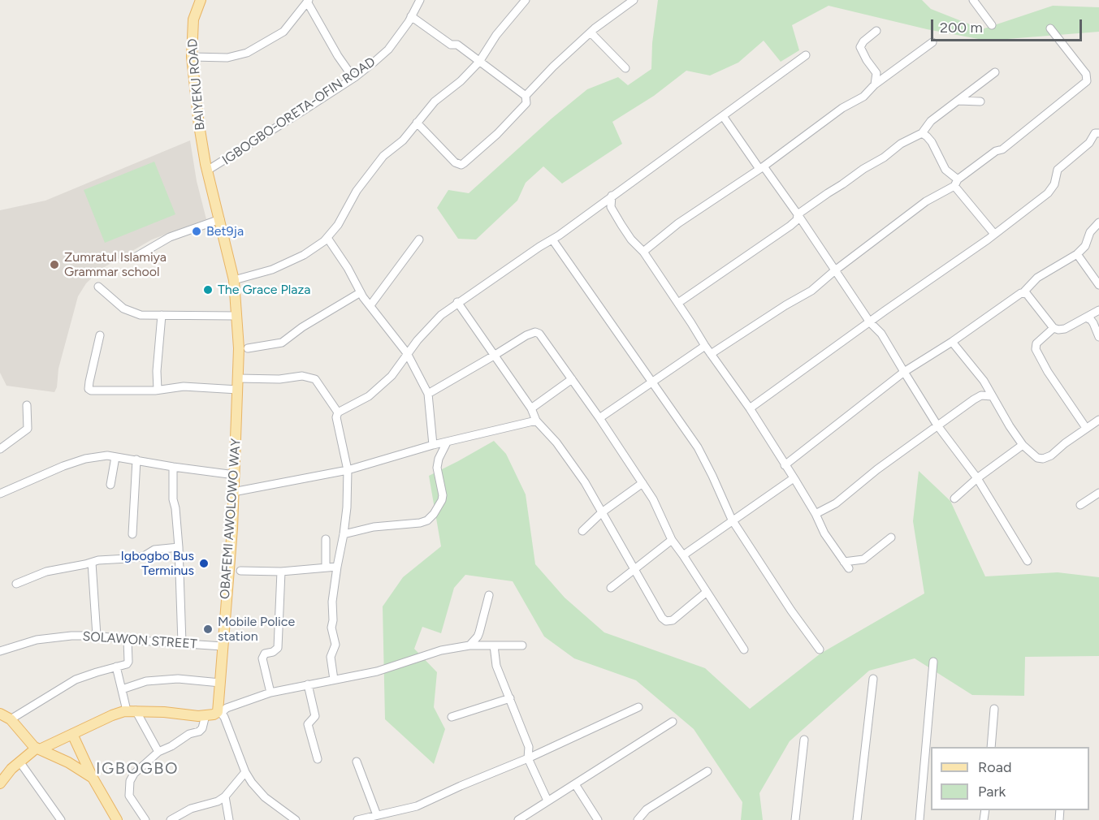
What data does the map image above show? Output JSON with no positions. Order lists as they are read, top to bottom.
{
  "streets": {
    "main road": ["BAIYEKU ROAD", "OBAFEMI AWOLOWO WAY"],
    "street": ["IGBOGBO-ORETA-OFIN ROAD", "SOLAWON STREET"]
  },
  "crossings": [
    ["BAIYEKU ROAD", "IGBOGBO-ORETA-OFIN ROAD"],
    ["BAIYEKU ROAD", "OBAFEMI AWOLOWO WAY"],
    ["IGBOGBO-ORETA-OFIN ROAD", "OBAFEMI AWOLOWO WAY"],
    ["OBAFEMI AWOLOWO WAY", "SOLAWON STREET"]
  ],
  "districts": ["IGBOGBO"],
  "places": [
    "Bet9ja",
    "Zumratul Islamiya Grammar school",
    "The Grace Plaza",
    "Igbogbo Bus Terminus",
    "Mobile Police station"
  ],
  "legend": ["Road", "Park"],
  "scale_bar": "200 m"
}
